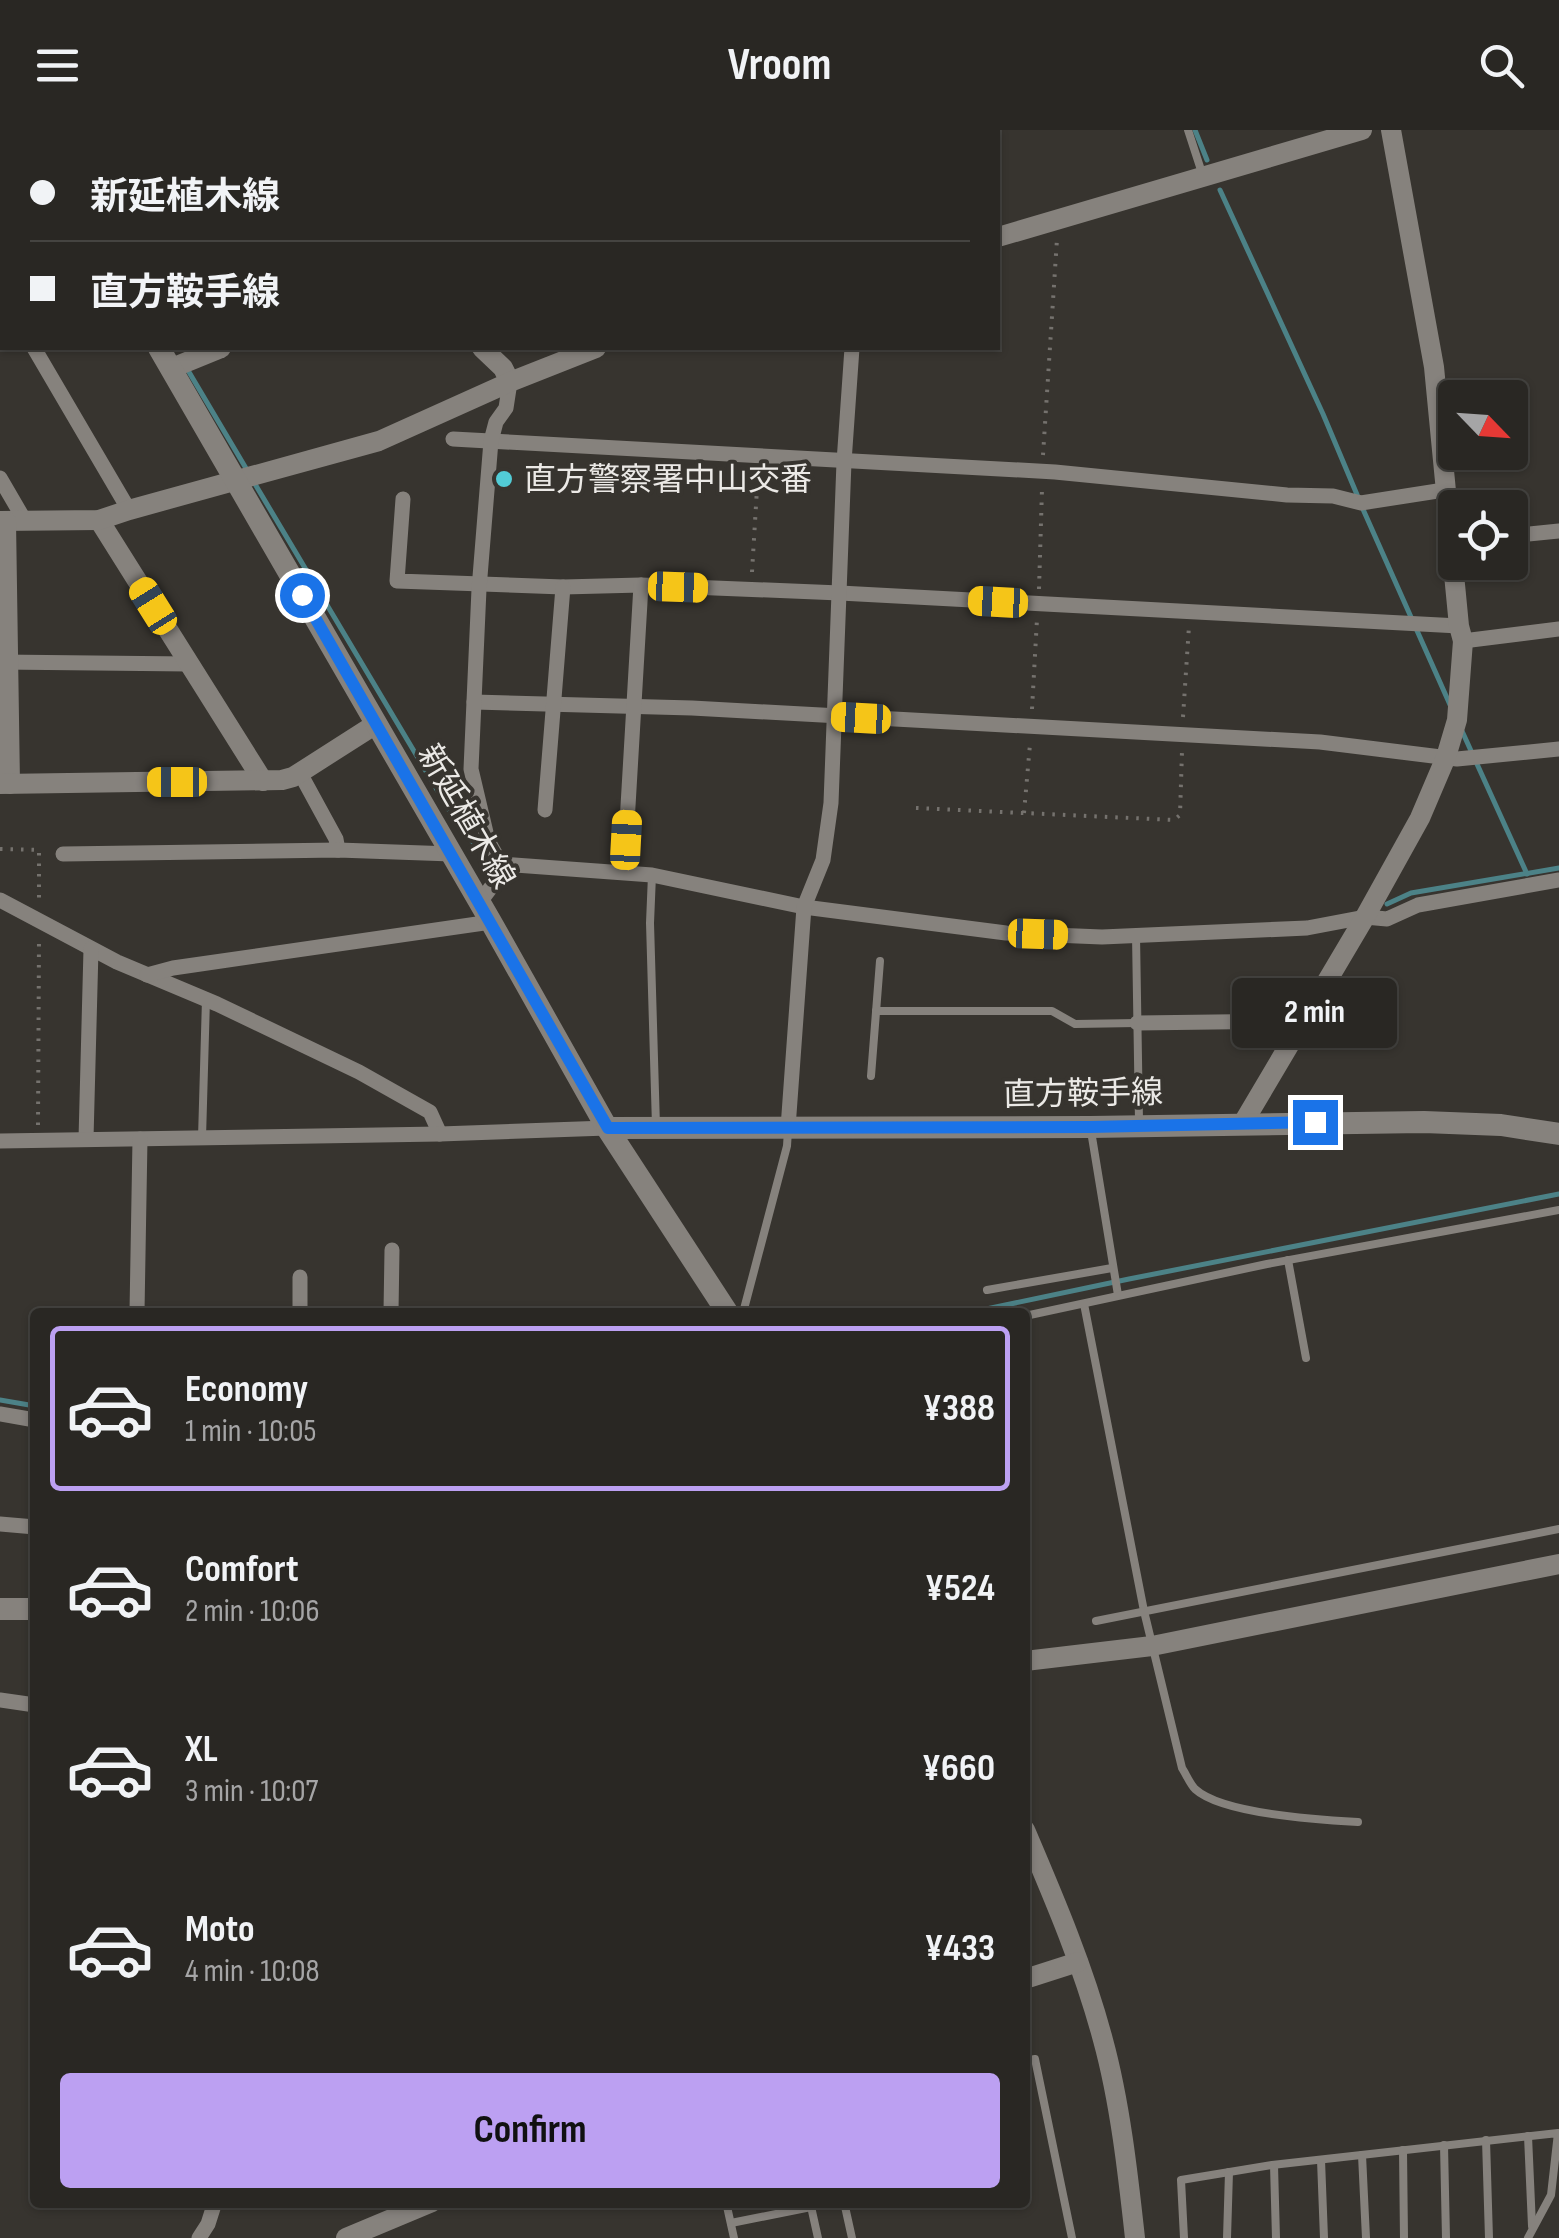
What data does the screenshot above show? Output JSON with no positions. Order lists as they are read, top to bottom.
{
  "streets": {
    "main road": ["新延植木線", "直方鞍手線"]
  },
  "crossings": [
    ["新延植木線", "直方鞍手線"]
  ],
  "places": ["直方警察署中山交番"],
  "north": "bottom right",
  "page": {
    "header": "Vroom",
    "banner": ["新延植木線", "直方鞍手線"],
    "bubble": "2 min",
    "list": [
      {
        "name": "Economy",
        "note": "1 min · 10:05",
        "value": "¥388"
      },
      {
        "name": "Comfort",
        "note": "2 min · 10:06",
        "value": "¥524"
      },
      {
        "name": "XL",
        "note": "3 min · 10:07",
        "value": "¥660"
      },
      {
        "name": "Moto",
        "note": "4 min · 10:08",
        "value": "¥433"
      }
    ],
    "buttons": "Confirm"
  }
}
